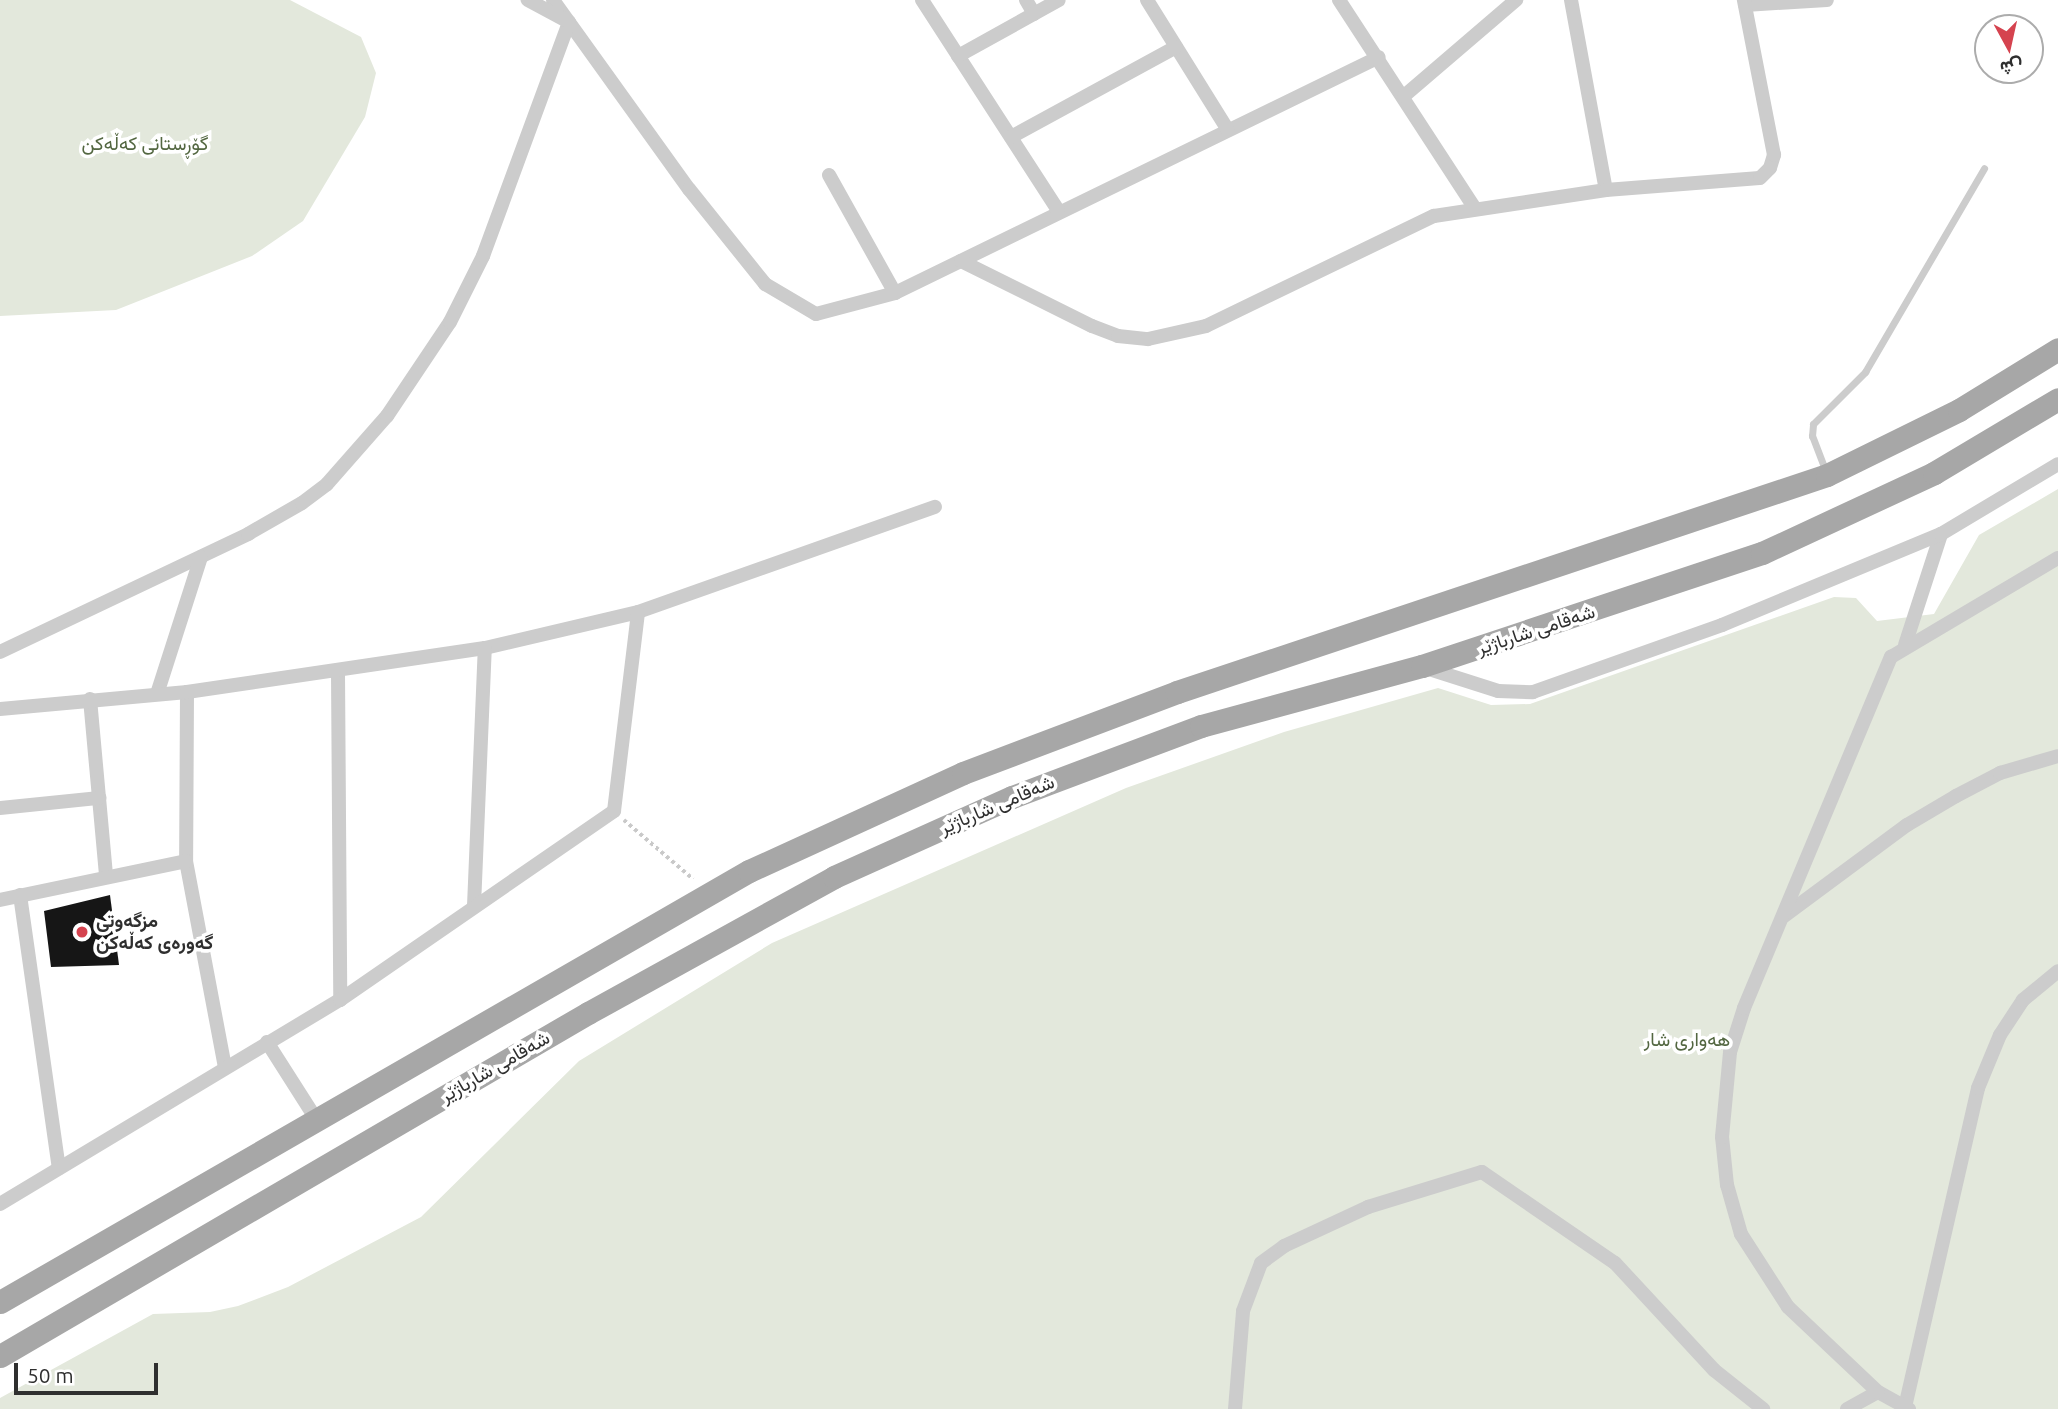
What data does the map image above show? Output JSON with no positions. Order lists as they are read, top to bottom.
{
  "streets": {
    "main road": ["شەقامی شارباژێر"]
  },
  "parks": ["گۆڕستانی کەڵەکن", "هەواری شار"],
  "places": ["مزگەوتی گەورەی کەڵەکن"],
  "scale_bar": "50 m",
  "north": "bottom"
}
